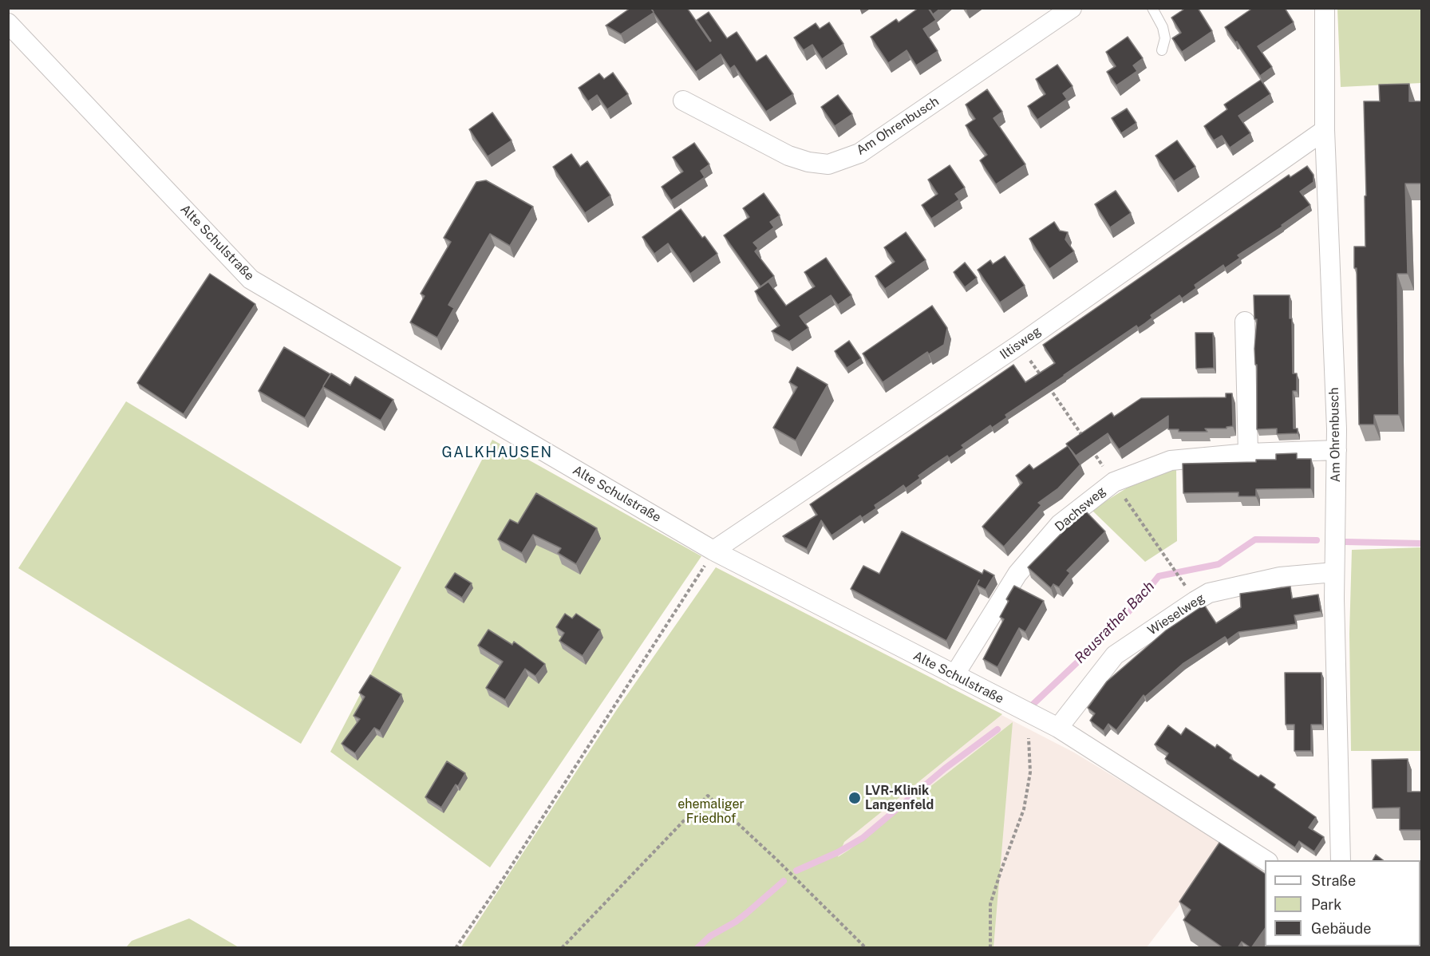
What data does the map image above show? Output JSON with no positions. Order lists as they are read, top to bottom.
{
  "streets": {
    "street": [
      "Am Ohrenbusch",
      "Alte Schulstraße",
      "Iltisweg",
      "Dachsweg",
      "Wieselweg"
    ]
  },
  "crossings": [
    ["Am Ohrenbusch", "Iltisweg"],
    ["Am Ohrenbusch", "Dachsweg"],
    ["Am Ohrenbusch", "Wieselweg"],
    ["Alte Schulstraße", "Iltisweg"],
    ["Alte Schulstraße", "Dachsweg"],
    ["Alte Schulstraße", "Wieselweg"]
  ],
  "districts": ["GALKHAUSEN"],
  "water": ["Reusrather Bach"],
  "parks": ["ehemaliger Friedhof"],
  "places": ["LVR-Klinik Langenfeld"],
  "legend": ["Straße", "Park", "Gebäude"]
}
